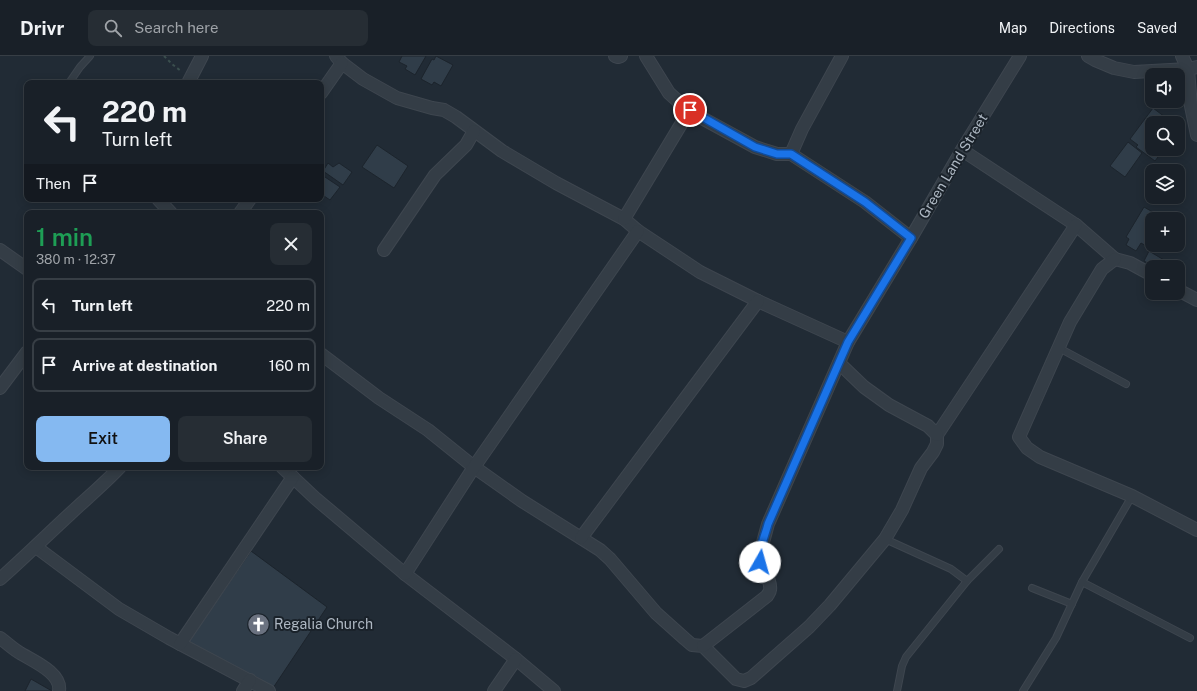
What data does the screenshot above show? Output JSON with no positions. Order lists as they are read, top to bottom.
{
  "streets": {
    "street": ["Green Land Street"]
  },
  "places": {
    "church": ["Regalia Church"]
  },
  "page": {
    "header": "Drivr",
    "search": "Search here",
    "nav": ["Map", "Directions", "Saved"],
    "map_buttons": ["+", "−"],
    "turn": ["220 m", "Turn left"],
    "then": "Then",
    "heading": ["1 min", "380 m · 12:37"],
    "list": [
      {
        "name": "Turn left",
        "value": "220 m"
      },
      {
        "name": "Arrive at destination",
        "value": "160 m"
      }
    ],
    "buttons": ["Exit", "Share"]
  }
}
